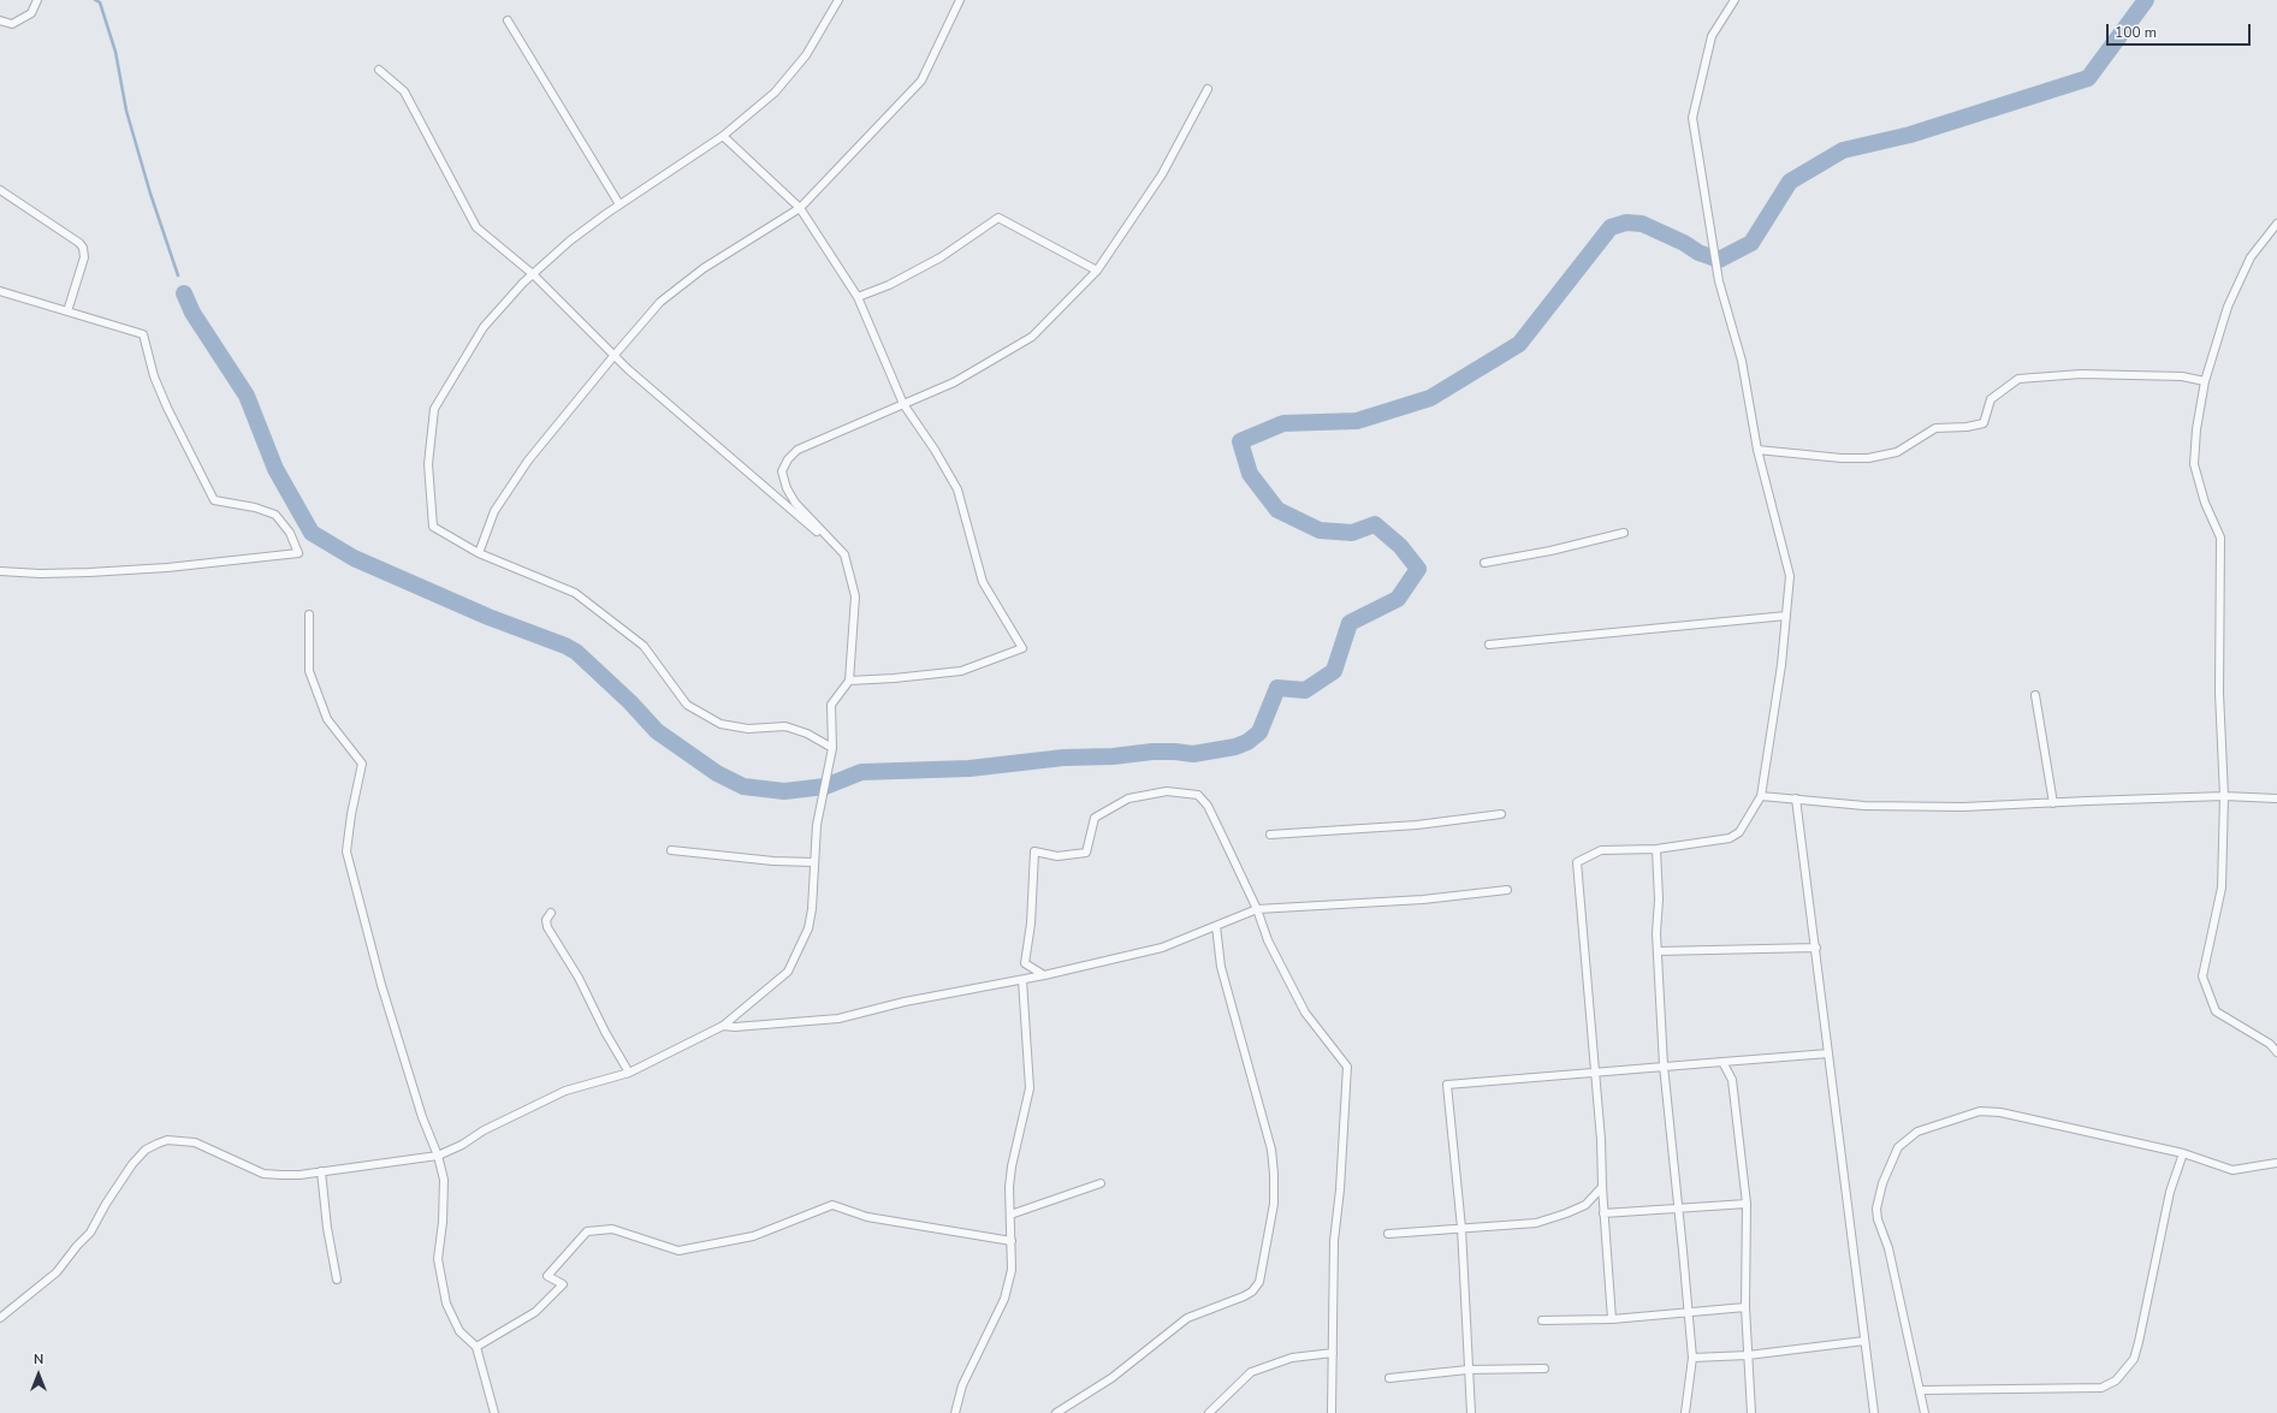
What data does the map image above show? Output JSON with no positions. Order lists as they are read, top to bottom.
{
  "scale_bar": "100 m",
  "north": "top"
}
